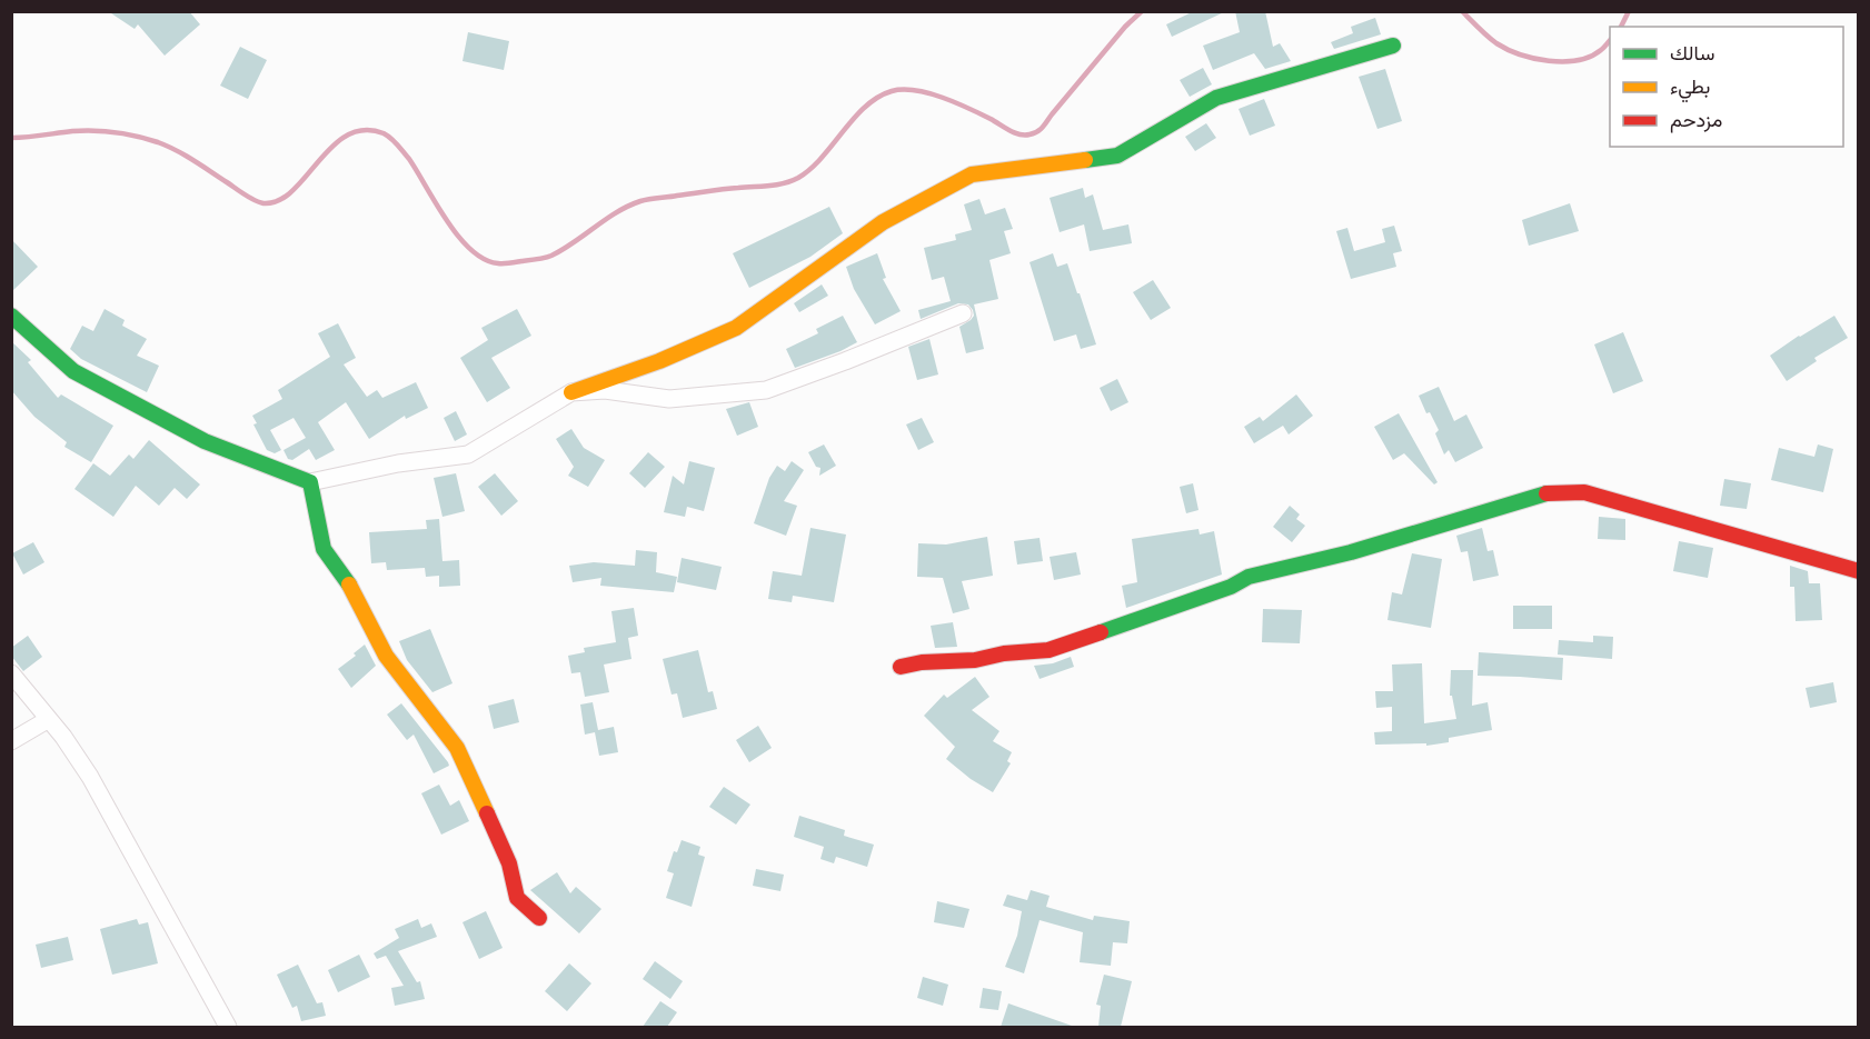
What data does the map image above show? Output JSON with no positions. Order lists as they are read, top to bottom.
{
  "legend": ["سالك", "بطيء", "مزدحم"]
}
